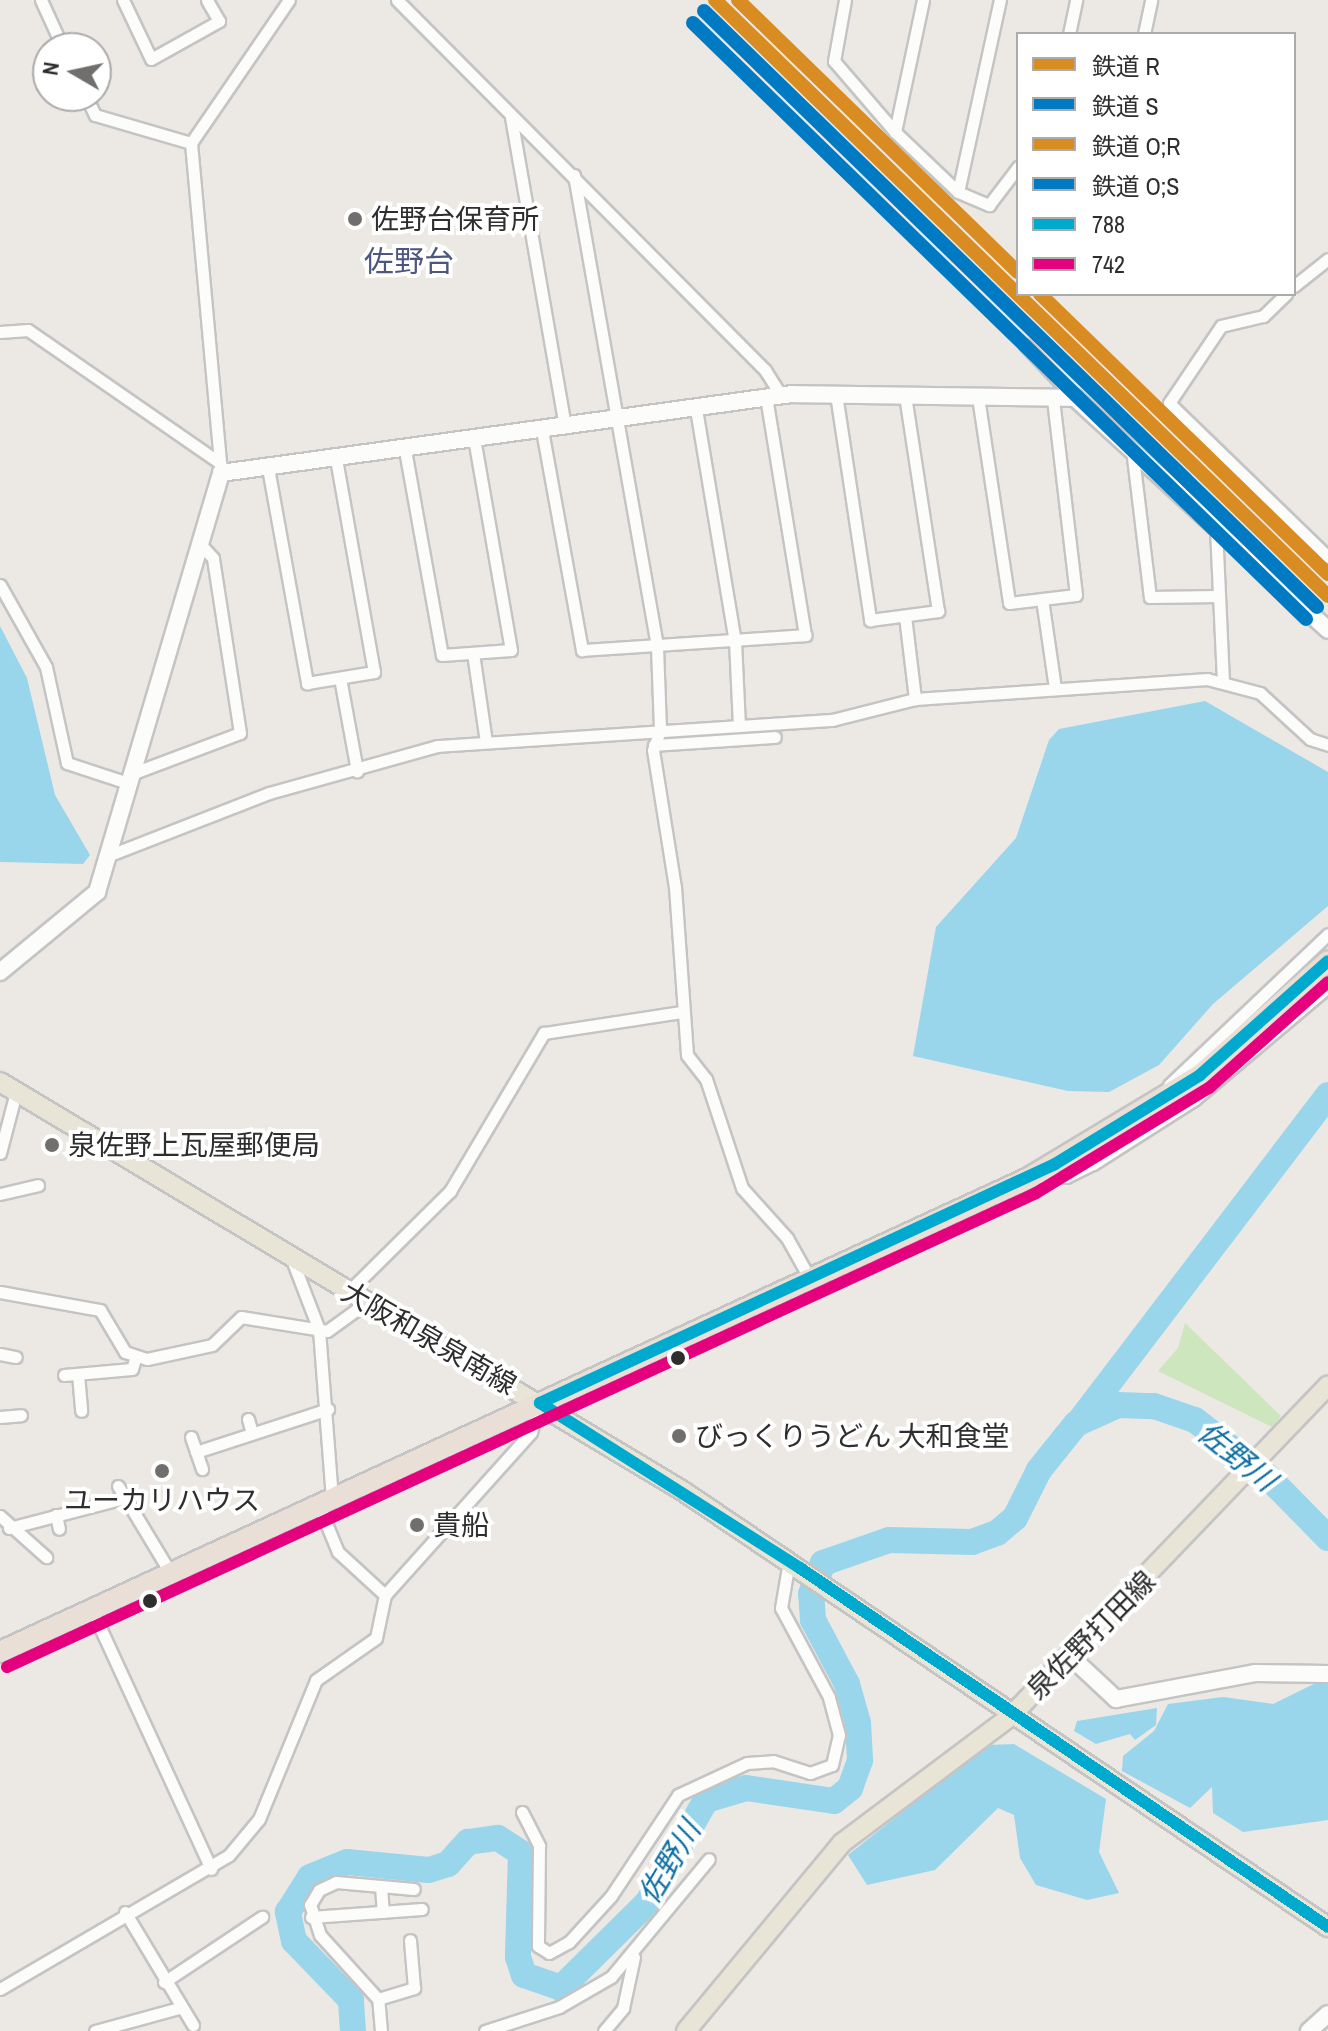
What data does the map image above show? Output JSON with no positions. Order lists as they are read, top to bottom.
{
  "streets": {
    "main road": ["大阪和泉泉南線", "泉佐野打田線"]
  },
  "crossings": [
    ["大阪和泉泉南線", "泉佐野打田線"]
  ],
  "districts": ["佐野台"],
  "water": ["佐野川"],
  "places": [
    "佐野台保育所",
    "泉佐野上瓦屋郵便局",
    "びっくりうどん 大和食堂",
    "ユーカリハウス",
    "貴船"
  ],
  "lines": [
    "rail line R",
    "rail line O;R",
    "rail line S",
    "rail line O;S",
    "transit line 788",
    "transit line 742"
  ],
  "legend": [
    "鉄道 R",
    "鉄道 S",
    "鉄道 O;R",
    "鉄道 O;S",
    "788",
    "742"
  ],
  "north": "left"
}
